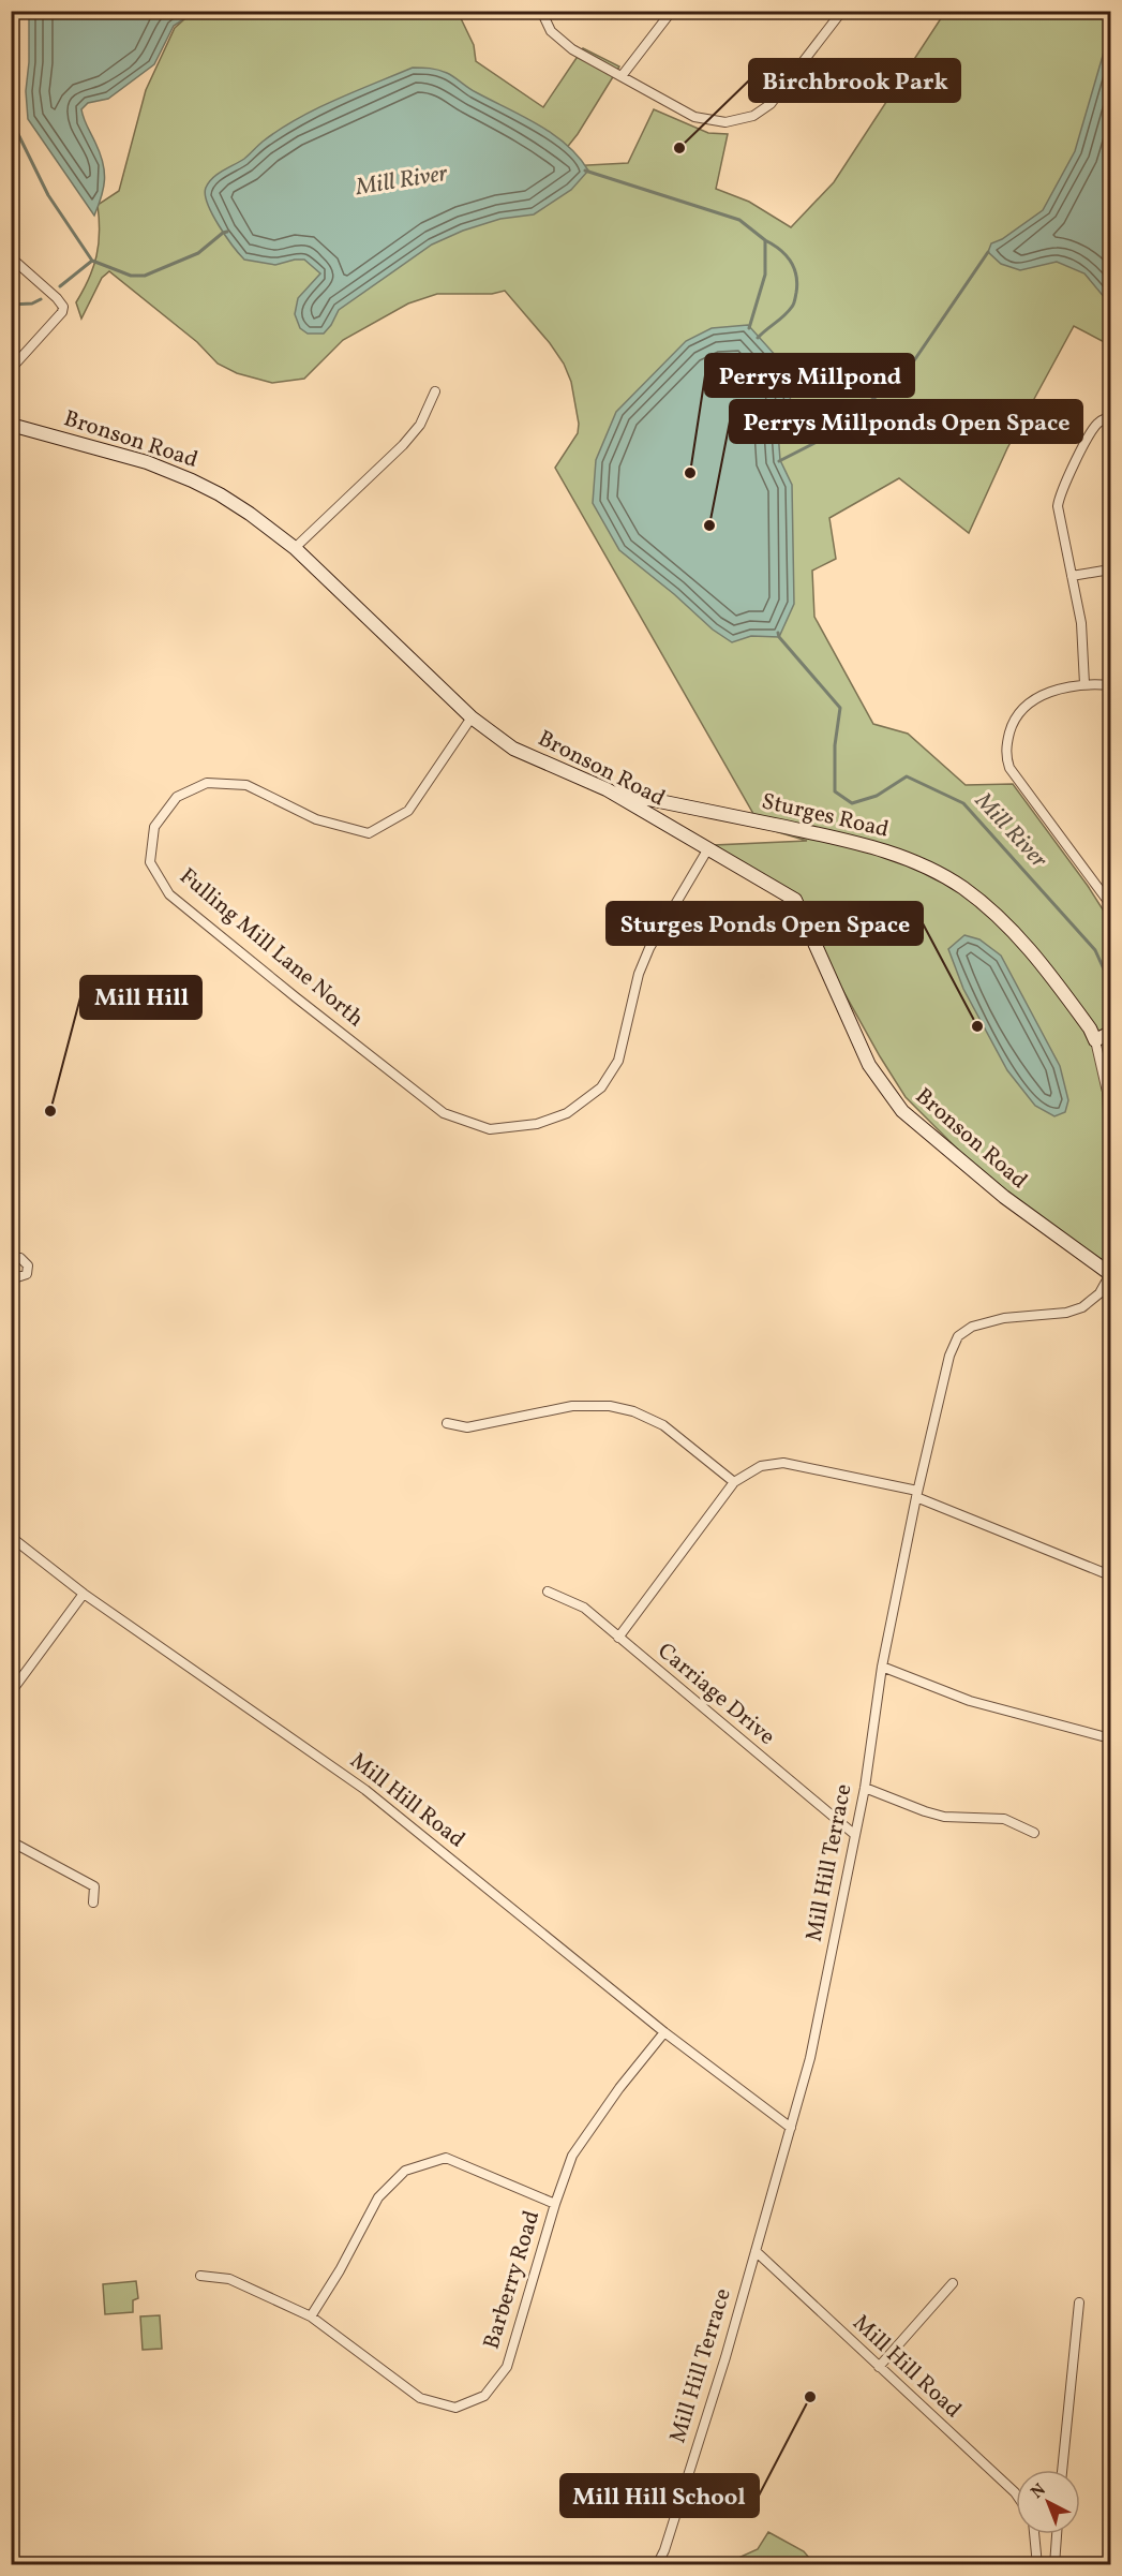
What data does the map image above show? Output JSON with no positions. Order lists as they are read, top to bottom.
{
  "streets": {
    "main road": ["Bronson Road", "Sturges Road"],
    "street": [
      "Fulling Mill Lane North",
      "Carriage Drive",
      "Mill Hill Road",
      "Mill Hill Terrace",
      "Barberry Road"
    ]
  },
  "crossings": [
    ["Bronson Road", "Sturges Road"],
    ["Bronson Road", "Fulling Mill Lane North"],
    ["Bronson Road", "Mill Hill Terrace"],
    ["Carriage Drive", "Mill Hill Terrace"],
    ["Mill Hill Road", "Mill Hill Terrace"],
    ["Mill Hill Road", "Barberry Road"]
  ],
  "water": ["Mill River"],
  "places": [
    "Birchbrook Park",
    "Perrys Millpond",
    "Perrys Millponds Open Space",
    "Sturges Ponds Open Space",
    "Mill Hill",
    "Mill Hill School"
  ],
  "north": "top left"
}
